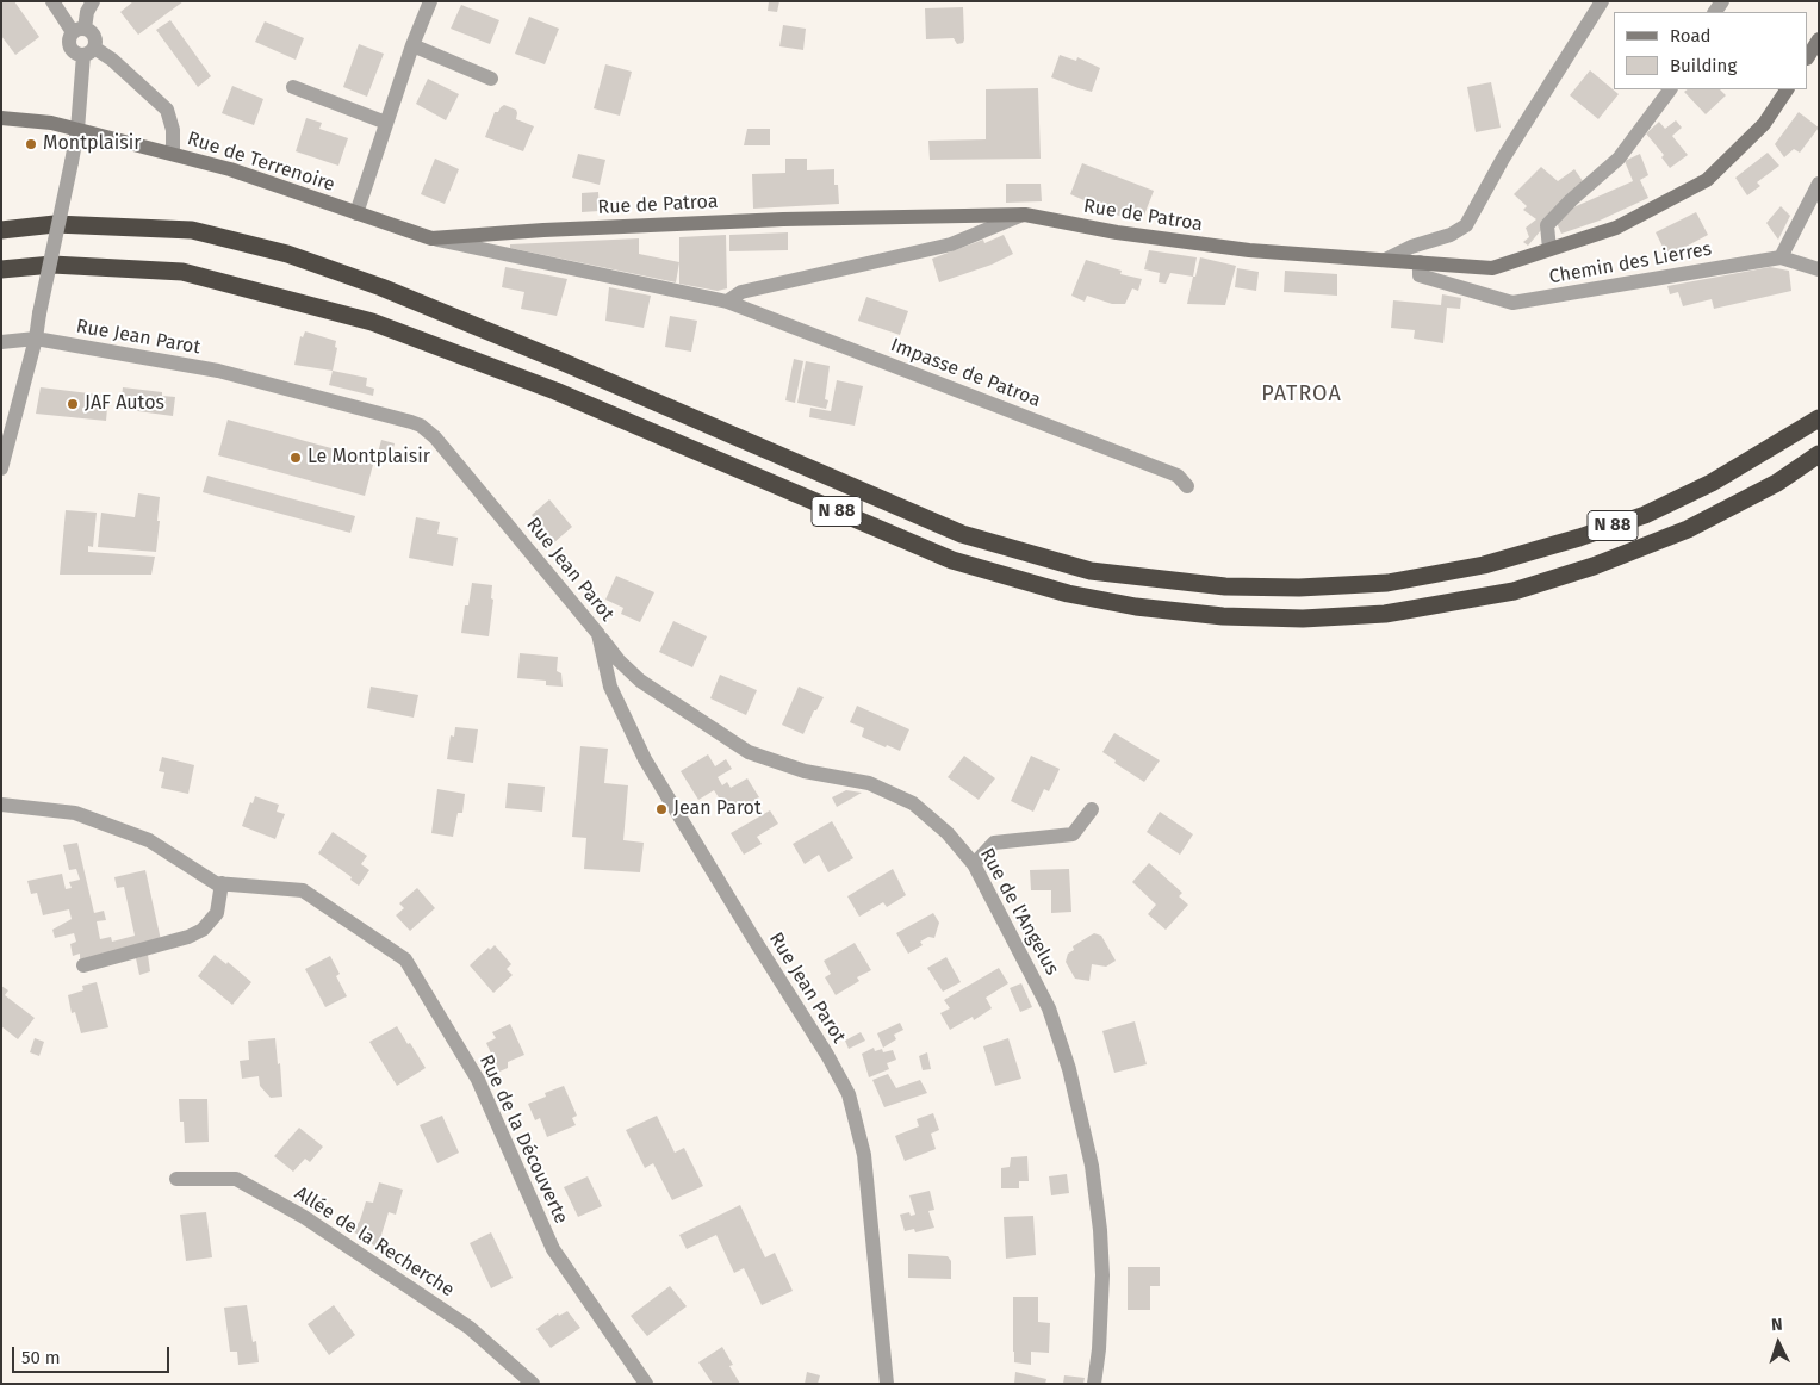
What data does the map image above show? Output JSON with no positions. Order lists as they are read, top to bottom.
{
  "streets": {
    "highway": ["N 88"],
    "street": [
      "Rue de Terrenoire",
      "Rue de Patroa",
      "Chemin des Lierres",
      "Rue Jean Parot",
      "Impasse de Patroa",
      "Rue de l'Angelus",
      "Rue de la Découverte",
      "Allée de la Recherche"
    ]
  },
  "crossings": [
    ["Rue de Terrenoire", "Rue de Patroa"],
    ["Rue de Terrenoire", "Impasse de Patroa"],
    ["Rue de Patroa", "Chemin des Lierres"],
    ["Rue de Patroa", "Impasse de Patroa"],
    ["Rue Jean Parot", "Rue de l'Angelus"]
  ],
  "districts": ["PATROA"],
  "places": [
    "Montplaisir",
    "JAF Autos",
    "Le Montplaisir",
    "Jean Parot"
  ],
  "legend": ["Road", "Building"],
  "scale_bar": "50 m",
  "north": "top"
}
